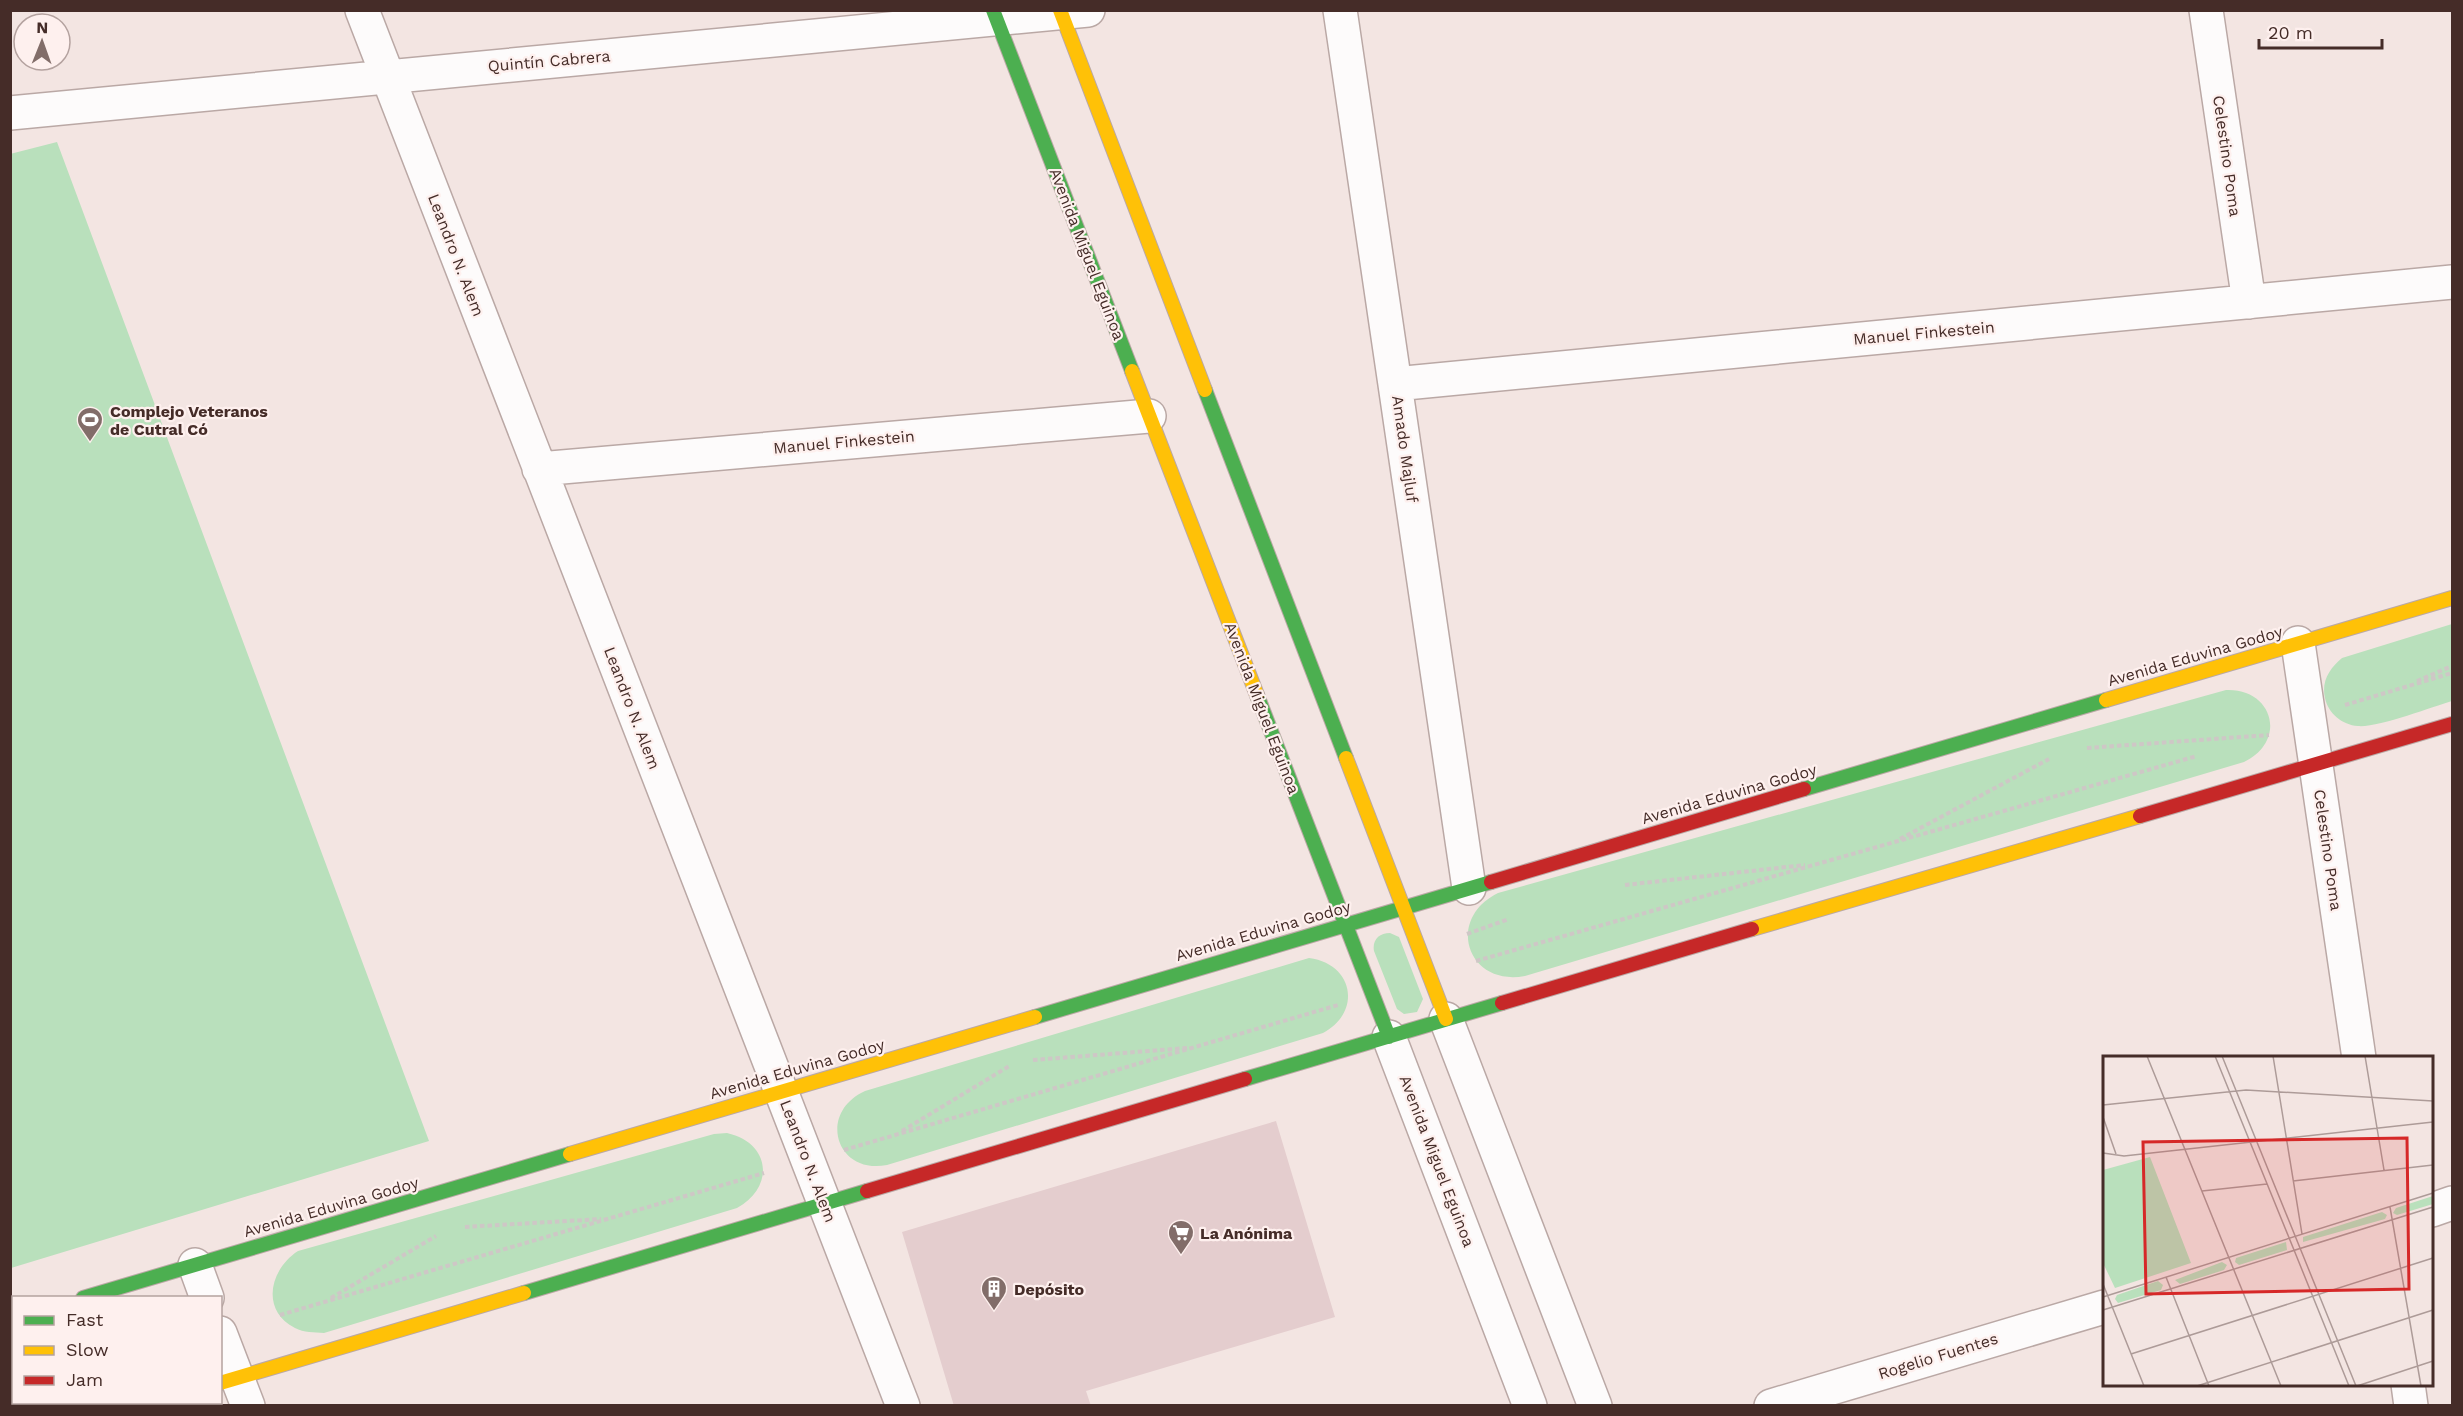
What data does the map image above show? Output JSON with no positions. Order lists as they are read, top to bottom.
{
  "streets": {
    "main road": ["Avenida Miguel Eguinoa", "Avenida Eduvina Godoy"],
    "street": [
      "Quintín Cabrera",
      "Celestino Poma",
      "Leandro N. Alem",
      "Manuel Finkestein",
      "Amado Majluf",
      "Rogelio Fuentes"
    ]
  },
  "crossings": [
    ["Quintín Cabrera", "Avenida Miguel Eguinoa"],
    ["Quintín Cabrera", "Leandro N. Alem"],
    ["Celestino Poma", "Manuel Finkestein"],
    ["Celestino Poma", "Avenida Eduvina Godoy"],
    ["Avenida Miguel Eguinoa", "Manuel Finkestein"],
    ["Avenida Miguel Eguinoa", "Avenida Eduvina Godoy"],
    ["Leandro N. Alem", "Manuel Finkestein"],
    ["Leandro N. Alem", "Avenida Eduvina Godoy"],
    ["Manuel Finkestein", "Amado Majluf"],
    ["Amado Majluf", "Avenida Eduvina Godoy"]
  ],
  "places": {
    "sports": ["Complejo Veteranos de Cutral Có"],
    "supermarket": ["La Anónima"],
    "building": ["Depósito"]
  },
  "legend": ["Fast", "Slow", "Jam"],
  "scale_bar": "20 m",
  "north": "top"
}
